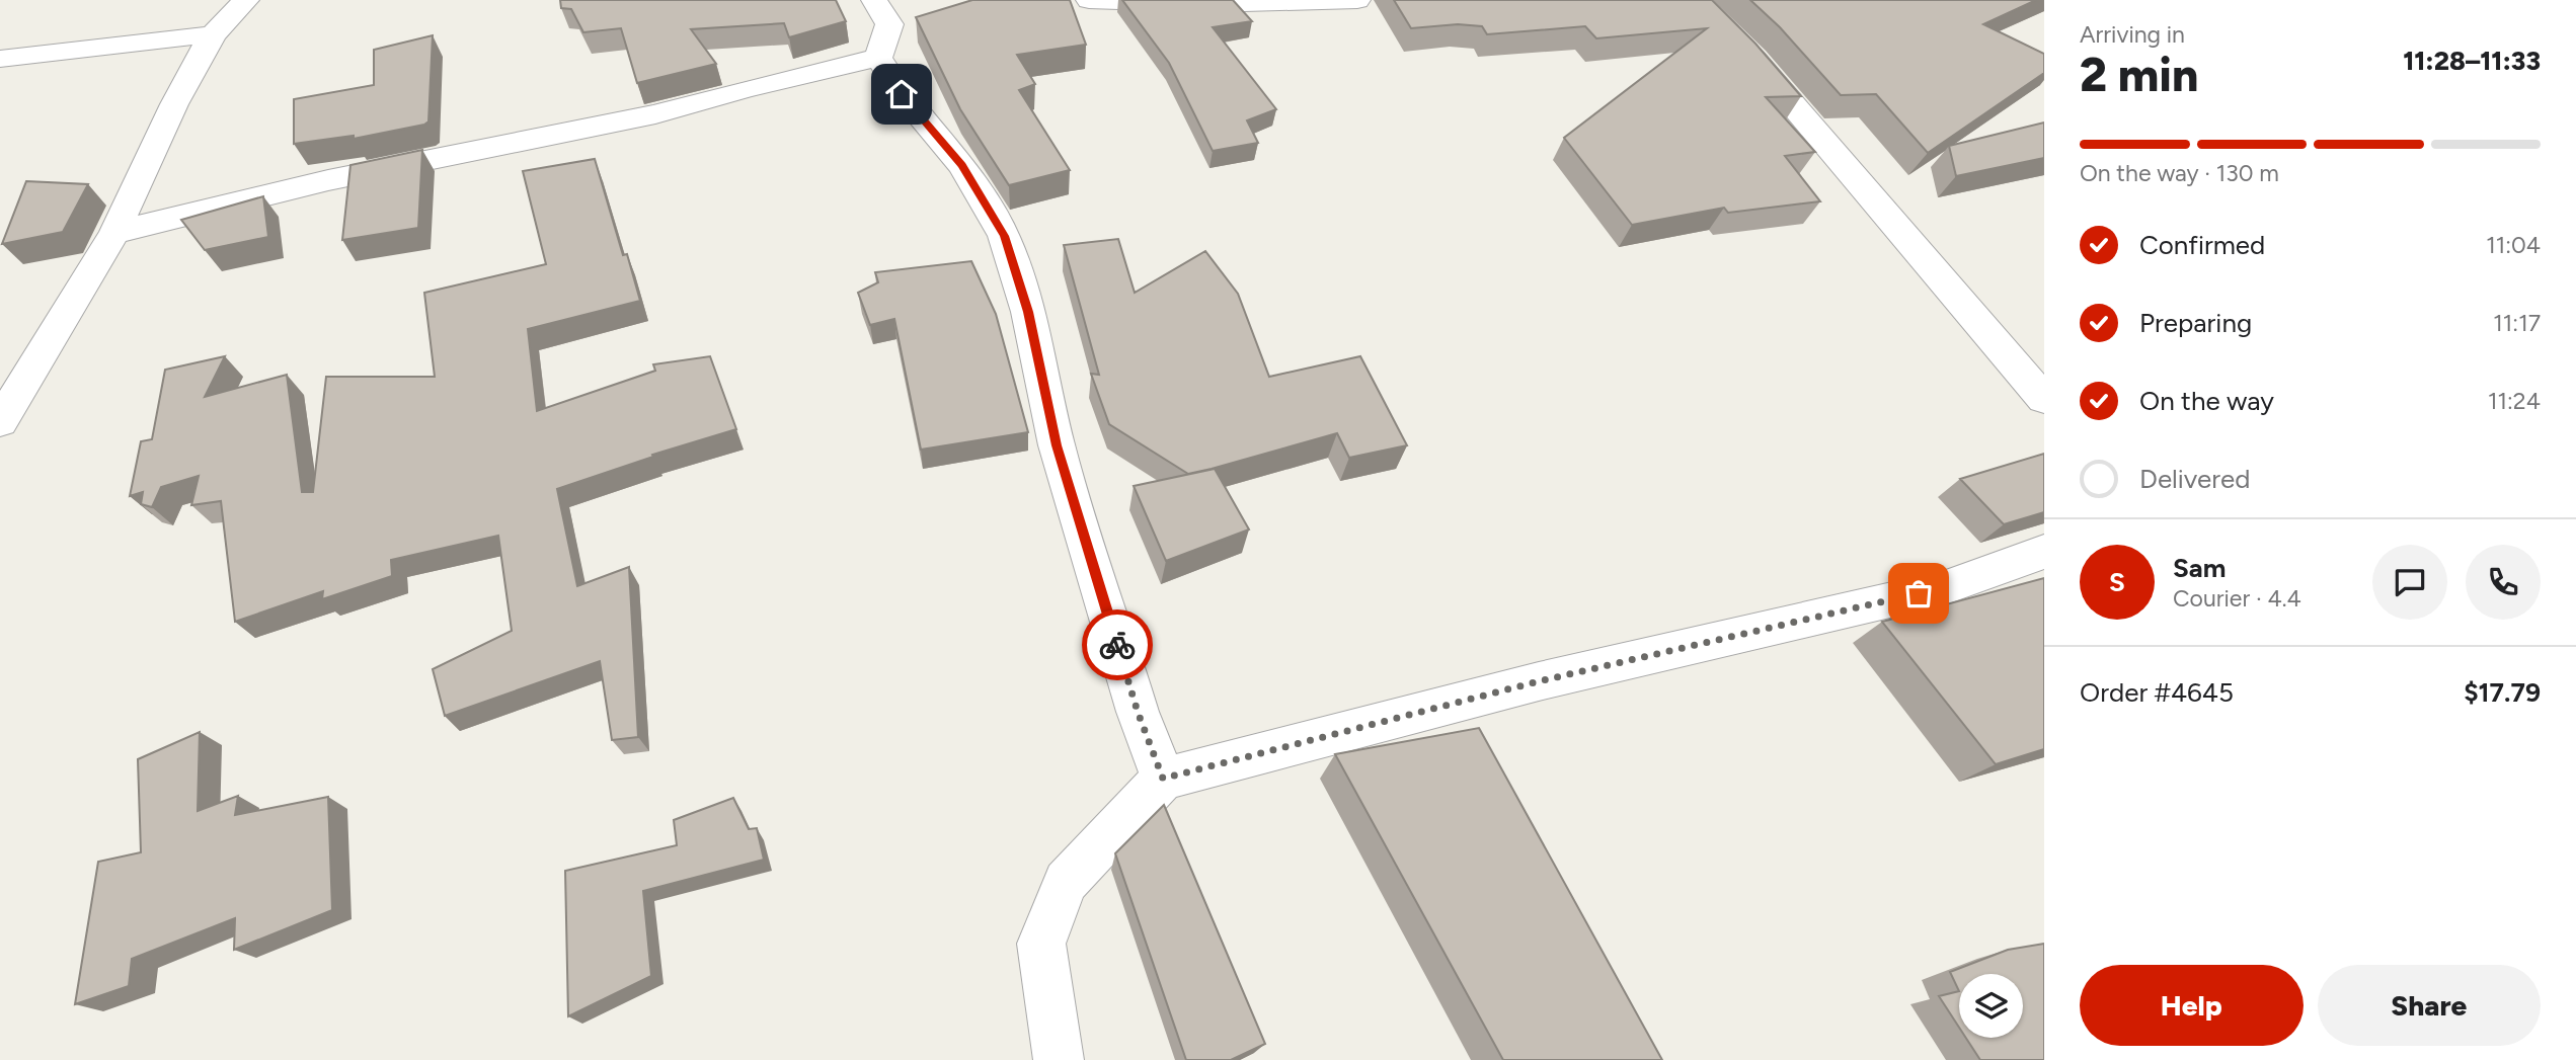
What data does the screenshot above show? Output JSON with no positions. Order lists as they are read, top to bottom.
{
  "page": {
    "heading": ["2 min", "Arriving in", "11:28–11:33"],
    "panel": [
      "Sam",
      "Courier · 4.4",
      "Order #4645",
      "$17.79"
    ],
    "bar": "On the way · 130 m",
    "list": [
      ["Confirmed", "11:04"],
      ["Preparing", "11:17"],
      ["On the way", "11:24"],
      "Delivered"
    ],
    "round": "S",
    "buttons": ["Help", "Share"]
  }
}
